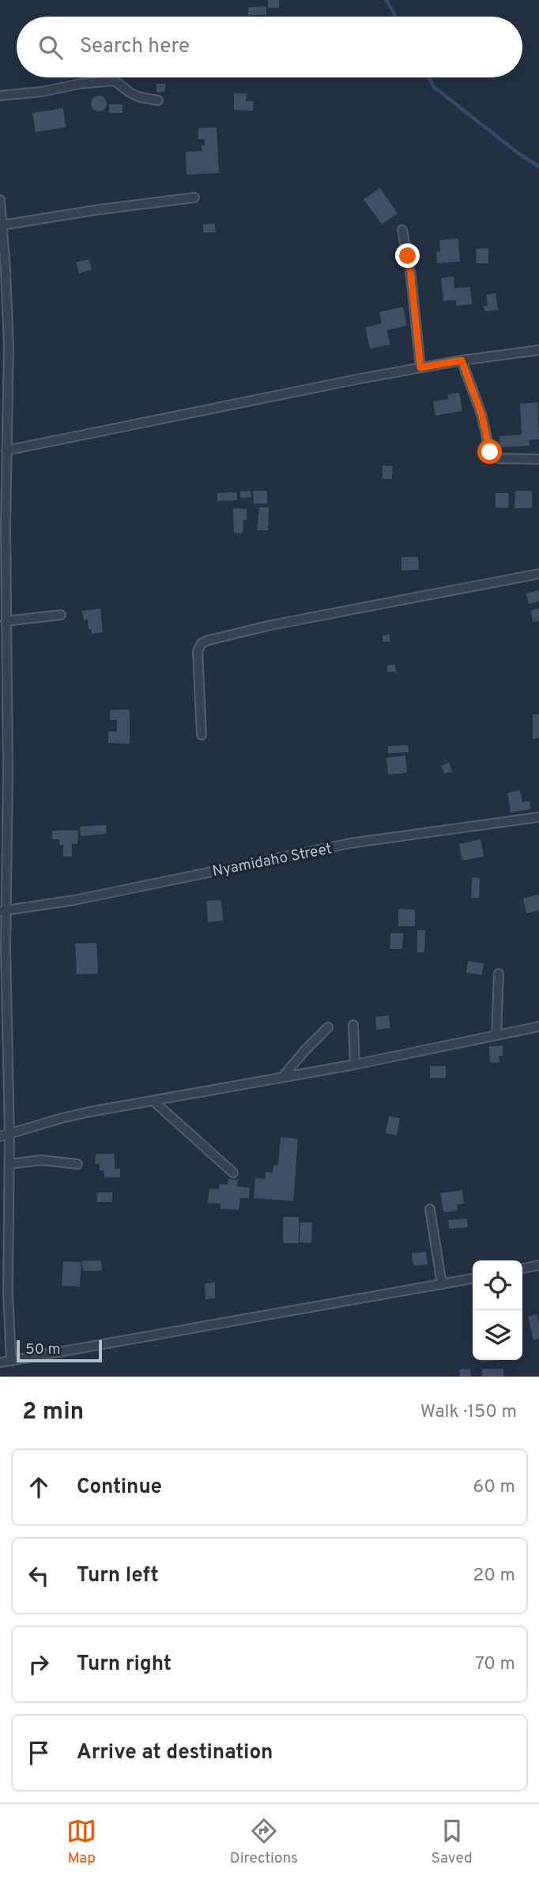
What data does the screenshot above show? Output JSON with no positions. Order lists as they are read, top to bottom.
{
  "streets": {
    "street": ["Nyamidaho Street"]
  },
  "scale_bar": "50 m",
  "page": {
    "search": "Search here",
    "scale": "50 m",
    "heading": ["2 min", "Walk · 150 m"],
    "list": [
      ["Continue", "60 m"],
      ["Turn left", "20 m"],
      ["Turn right", "70 m"],
      "Arrive at destination"
    ],
    "nav": ["Map", "Directions", "Saved"]
  }
}
